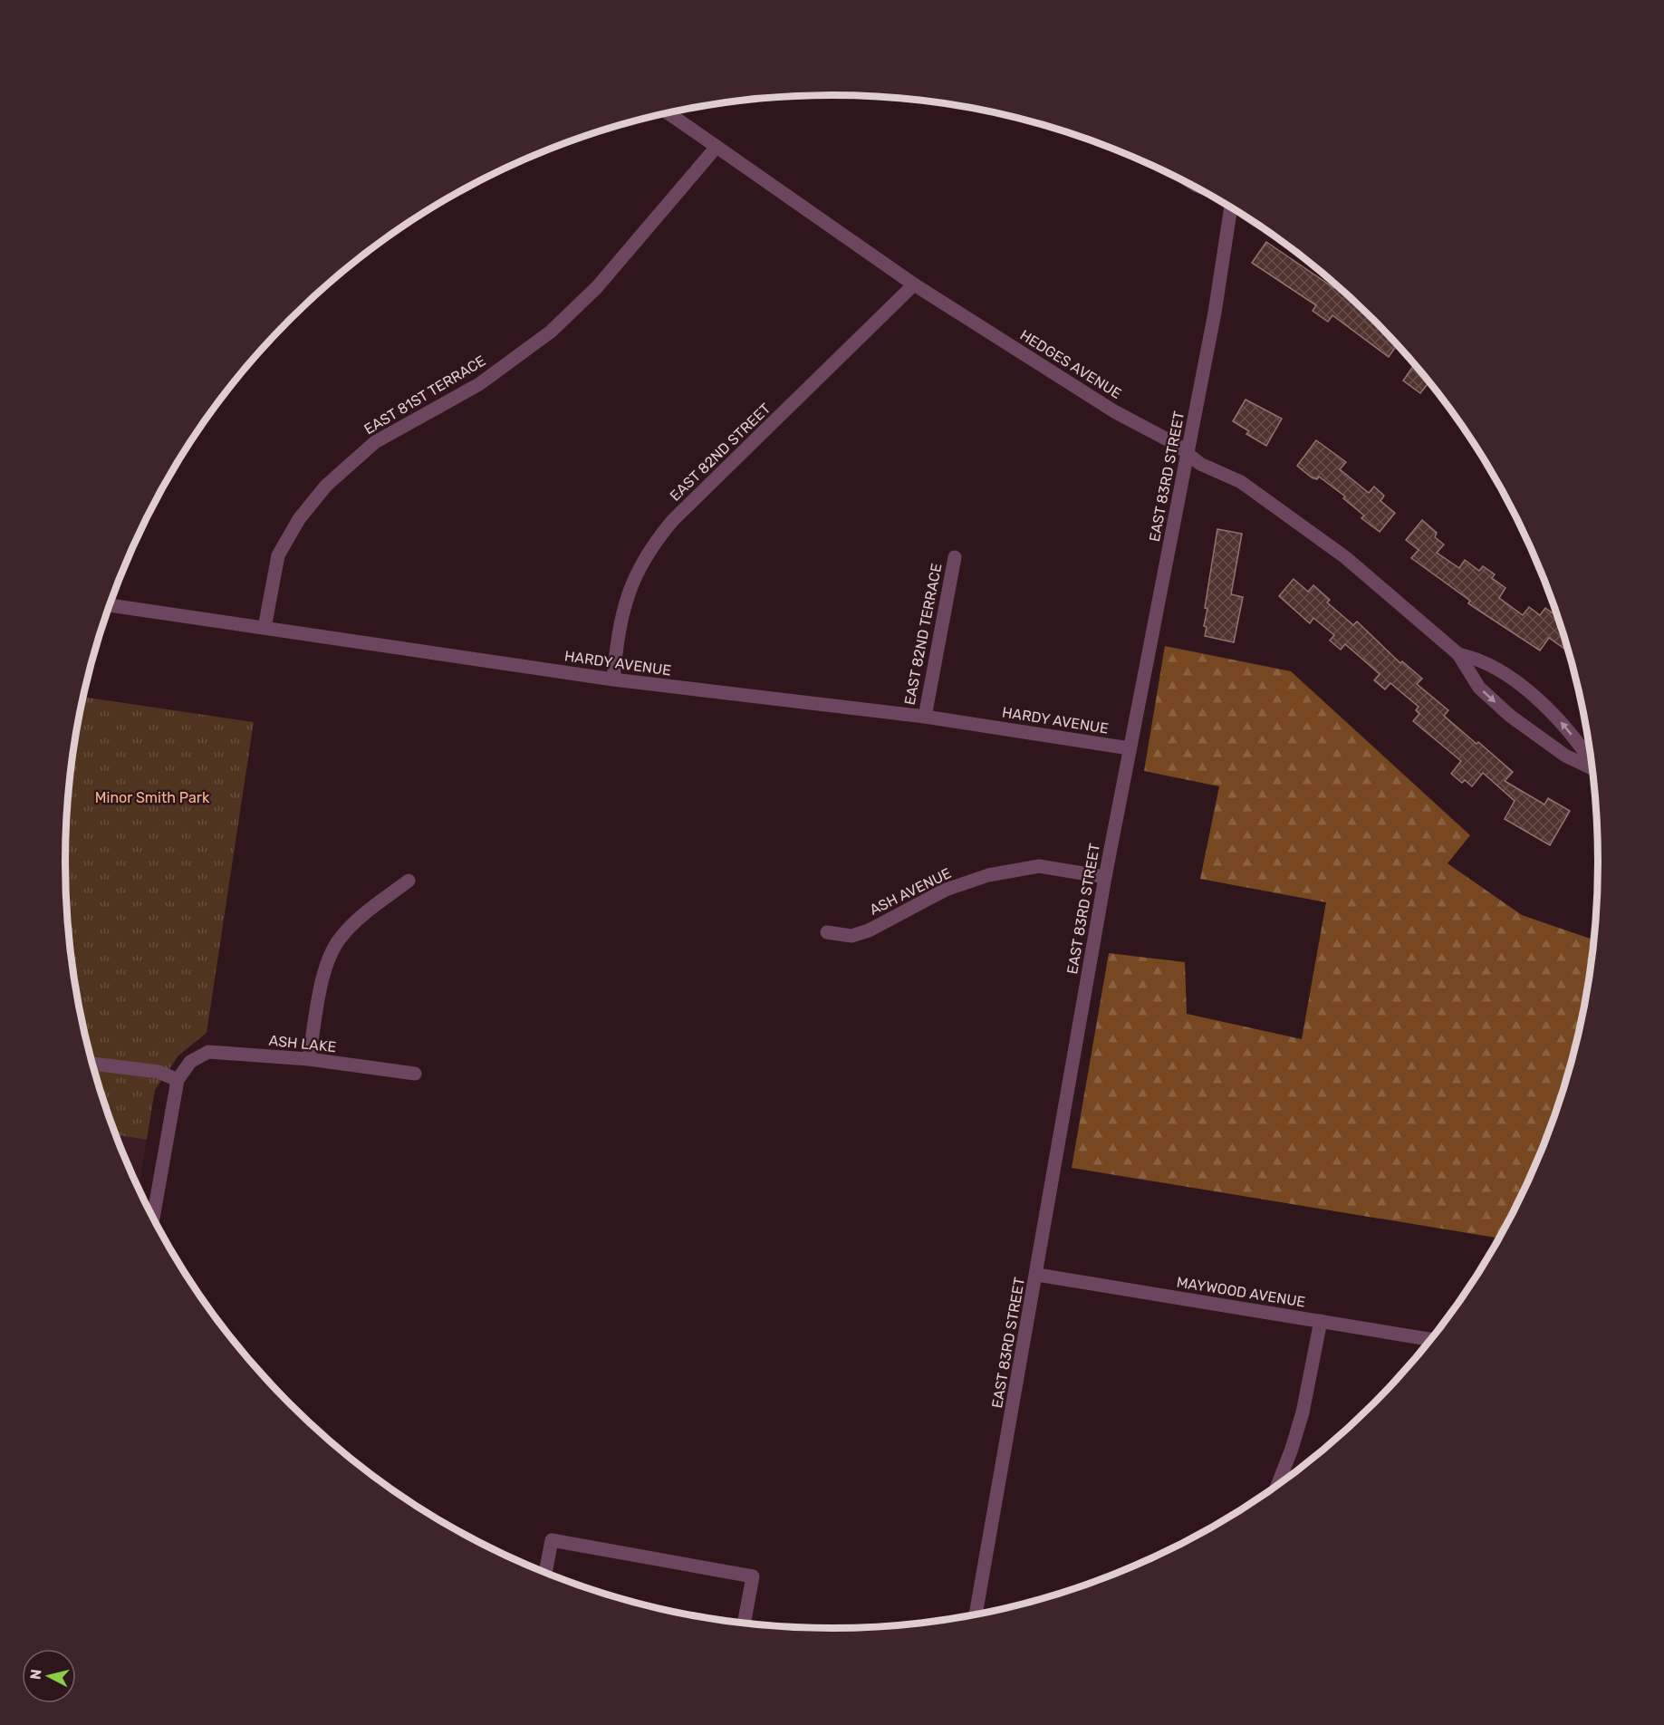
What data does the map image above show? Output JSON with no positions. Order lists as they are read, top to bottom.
{
  "streets": {
    "street": [
      "HEDGES AVENUE",
      "EAST 81ST TERRACE",
      "EAST 82ND STREET",
      "EAST 83RD STREET",
      "EAST 82ND TERRACE",
      "HARDY AVENUE",
      "ASH AVENUE",
      "ASH LAKE",
      "MAYWOOD AVENUE"
    ]
  },
  "crossings": [
    ["HEDGES AVENUE", "EAST 81ST TERRACE"],
    ["HEDGES AVENUE", "EAST 82ND STREET"],
    ["HEDGES AVENUE", "EAST 83RD STREET"],
    ["EAST 81ST TERRACE", "HARDY AVENUE"],
    ["EAST 82ND STREET", "HARDY AVENUE"],
    ["EAST 83RD STREET", "HARDY AVENUE"],
    ["EAST 83RD STREET", "ASH AVENUE"],
    ["EAST 83RD STREET", "MAYWOOD AVENUE"],
    ["EAST 82ND TERRACE", "HARDY AVENUE"]
  ],
  "parks": ["Minor Smith Park"],
  "north": "left"
}
